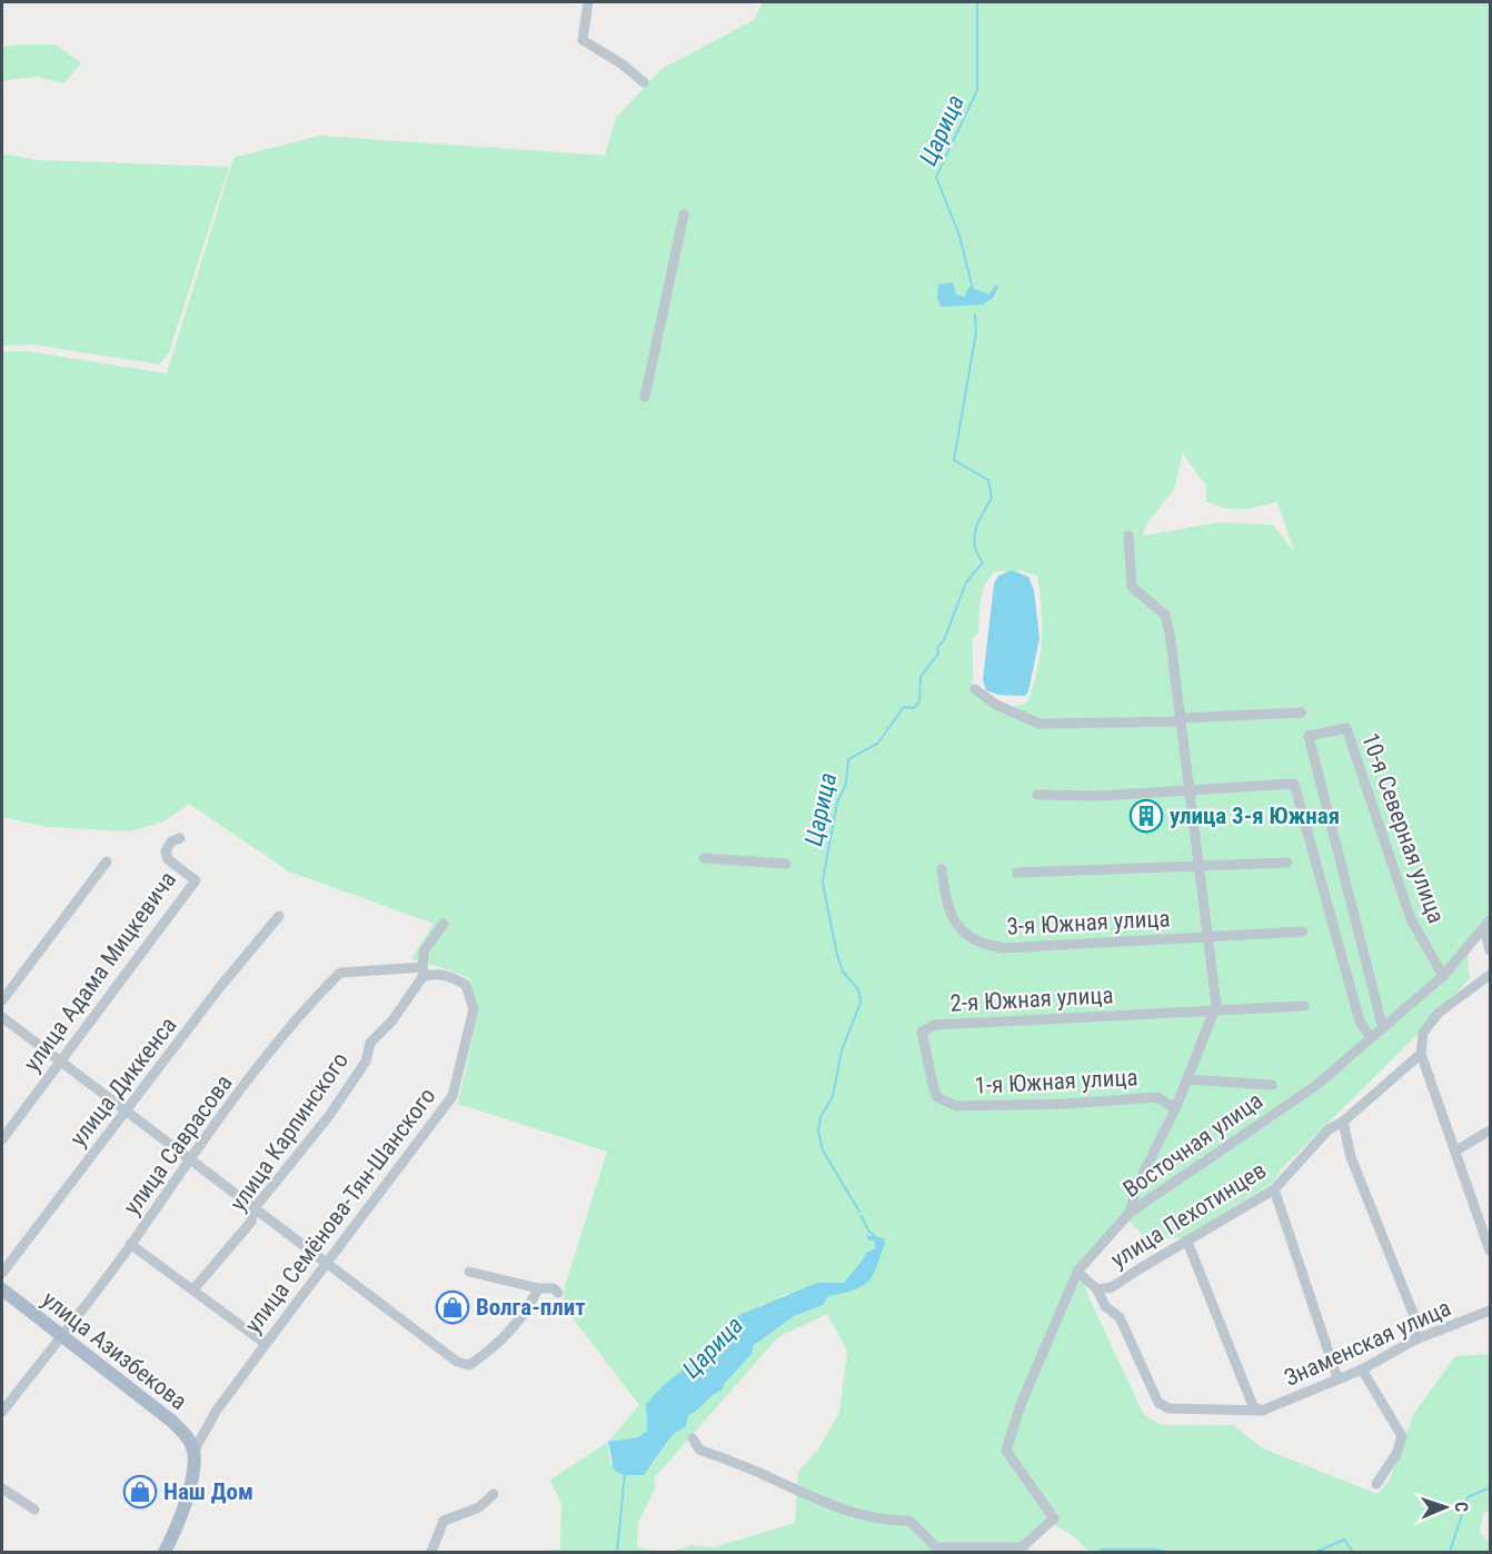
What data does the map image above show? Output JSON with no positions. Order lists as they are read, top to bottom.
{
  "streets": {
    "main road": ["улица Азизбекова"],
    "street": [
      "10-я Северная улица",
      "3-я Южная улица",
      "улица Адама Мицкевича",
      "2-я Южная улица",
      "улица Диккенса",
      "1-я Южная улица",
      "улица Карпинского",
      "улица Саврасова",
      "Восточная улица",
      "улица Семёнова-Тян-Шанского",
      "улица Пехотинцев",
      "Знаменская улица"
    ]
  },
  "crossings": [
    ["10-я Северная улица", "Восточная улица"],
    ["2-я Южная улица", "1-я Южная улица"],
    ["улица Карпинского", "улица Саврасова"],
    ["улица Карпинского", "улица Семёнова-Тян-Шанского"],
    ["улица Саврасова", "улица Семёнова-Тян-Шанского"],
    ["улица Саврасова", "улица Азизбекова"],
    ["улица Семёнова-Тян-Шанского", "улица Азизбекова"]
  ],
  "water": ["Царица"],
  "places": {
    "building": ["улица 3-я Южная"],
    "shop": ["Волга-плит", "Наш Дом"]
  },
  "north": "right"
}
